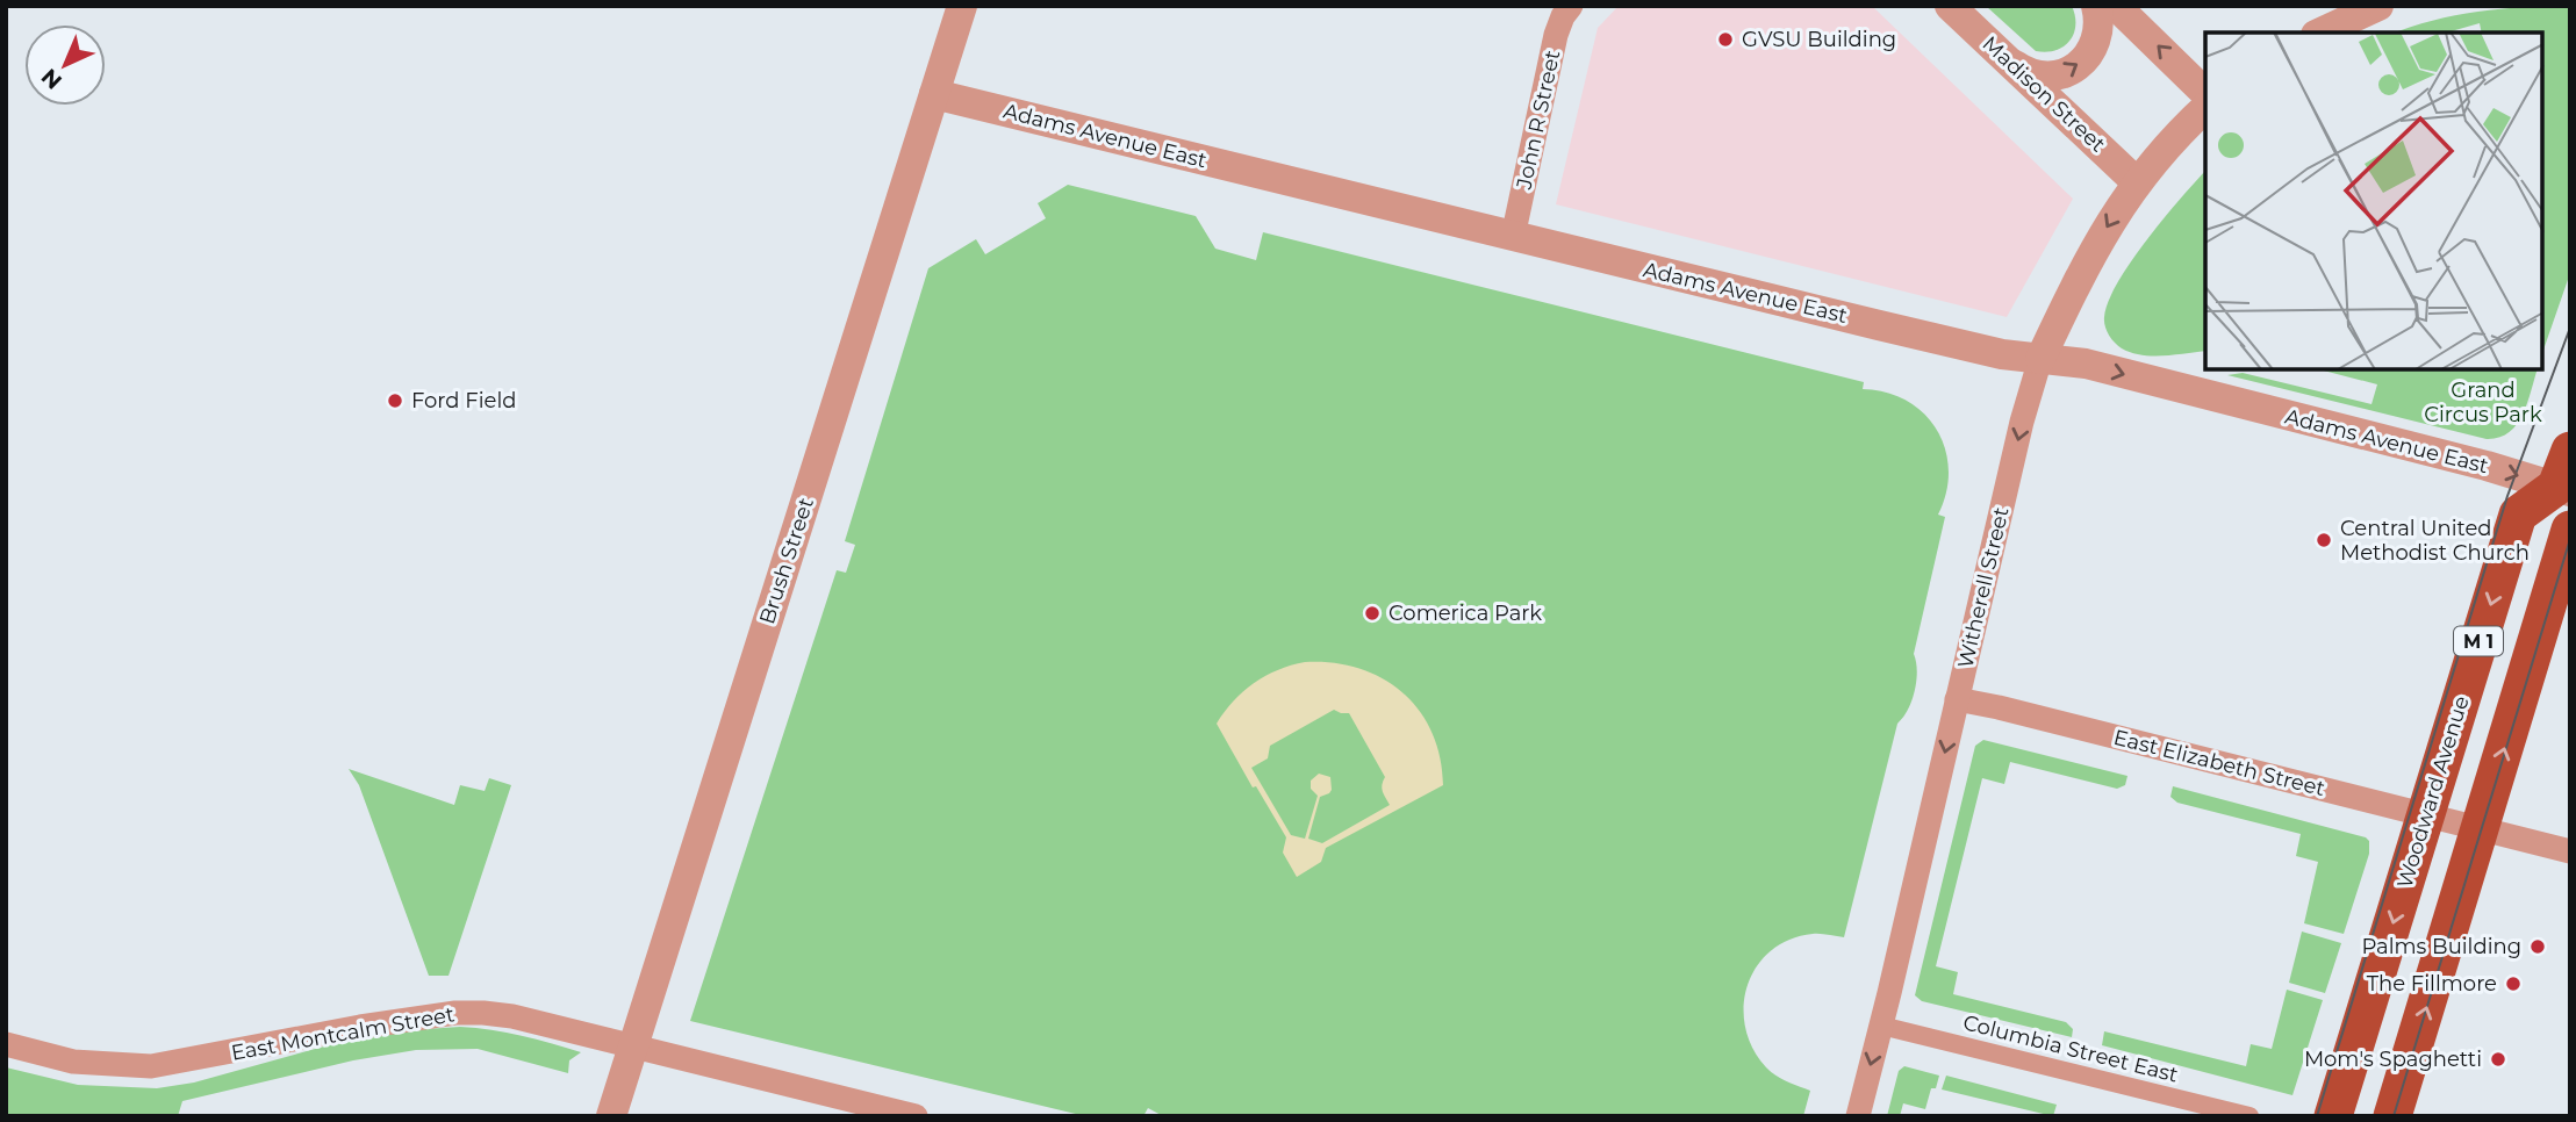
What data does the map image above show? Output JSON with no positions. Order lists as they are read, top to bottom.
{
  "streets": {
    "main road": ["M 1", "Woodward Avenue"],
    "street": [
      "Madison Street",
      "John R Street",
      "Adams Avenue East",
      "Brush Street",
      "Witherell Street",
      "East Elizabeth Street",
      "East Montcalm Street",
      "Columbia Street East"
    ]
  },
  "crossings": [
    ["Madison Street", "Witherell Street"],
    ["John R Street", "Adams Avenue East"],
    ["Adams Avenue East", "Brush Street"],
    ["Adams Avenue East", "Witherell Street"],
    ["Adams Avenue East", "M 1"],
    ["Adams Avenue East", "Woodward Avenue"],
    ["Brush Street", "East Montcalm Street"],
    ["Witherell Street", "East Elizabeth Street"],
    ["Witherell Street", "Columbia Street East"],
    ["M 1", "East Elizabeth Street"],
    ["M 1", "Woodward Avenue"],
    ["East Elizabeth Street", "Woodward Avenue"]
  ],
  "one_way": ["Witherell Street"],
  "parks": ["Grand Circus Park"],
  "places": [
    "GVSU Building",
    "Ford Field",
    "Central United Methodist Church",
    "Comerica Park",
    "Palms Building",
    "The Fillmore",
    "Mom's Spaghetti"
  ],
  "north": "bottom left"
}
